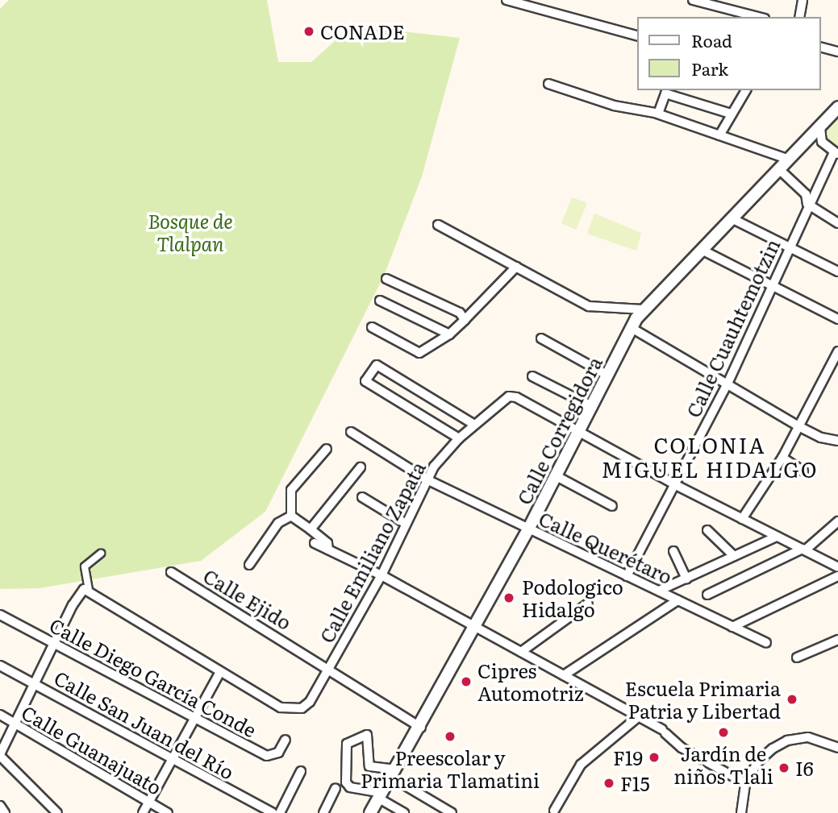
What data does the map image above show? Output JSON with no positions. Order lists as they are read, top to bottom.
{
  "streets": {
    "street": [
      "Calle Cuauhtemotzin",
      "Calle Corregidora",
      "Calle Querétaro",
      "Calle Emiliano Zapata",
      "Calle Ejido",
      "Calle Diego García Conde",
      "Calle San Juan del Río",
      "Calle Guanajuato"
    ]
  },
  "crossings": [
    ["Calle Cuauhtemotzin", "Calle Querétaro"],
    ["Calle Corregidora", "Calle Querétaro"],
    ["Calle Corregidora", "Calle Emiliano Zapata"],
    ["Calle Corregidora", "Calle Ejido"],
    ["Calle Querétaro", "Calle Emiliano Zapata"],
    ["Calle Emiliano Zapata", "Calle Ejido"]
  ],
  "districts": ["COLONIA MIGUEL HIDALGO"],
  "parks": ["Bosque de Tlalpan"],
  "places": [
    "CONADE",
    "Podologico Hidalgo",
    "Cipres Automotriz",
    "Escuela Primaria Patria y Libertad",
    "Jardín de niños Tlali",
    "Preescolar y Primaria Tlamatini",
    "F19",
    "I6",
    "F15"
  ],
  "legend": ["Road", "Park"]
}
